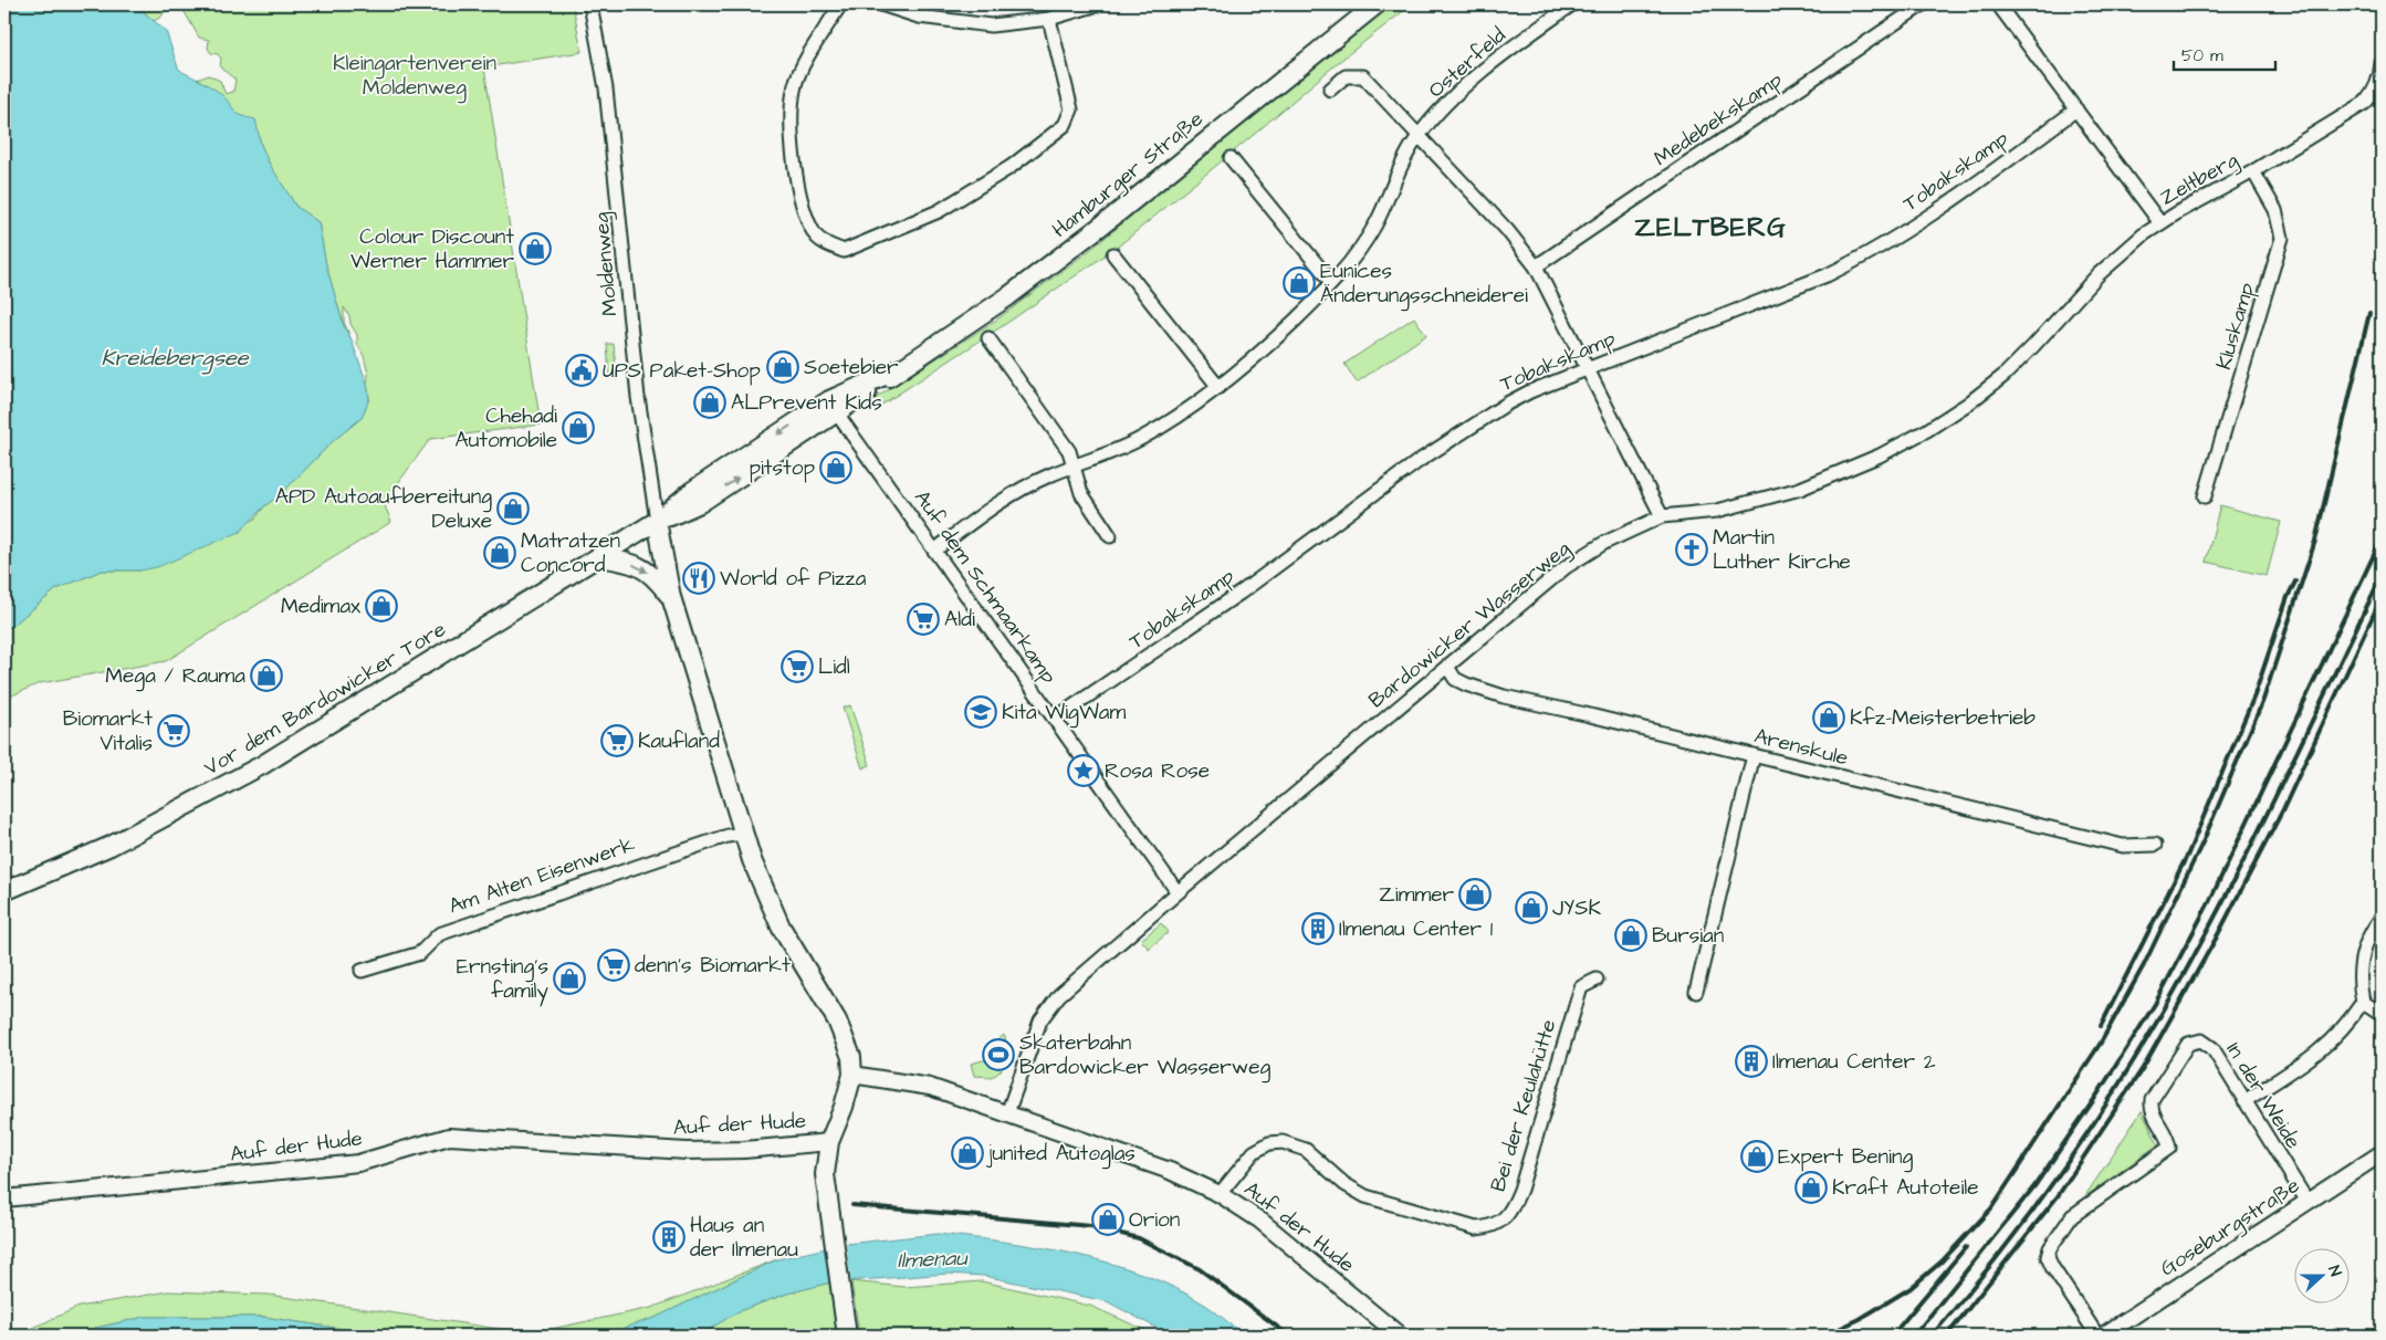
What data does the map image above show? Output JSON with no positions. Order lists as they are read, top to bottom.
{
  "streets": {
    "main road": ["Hamburger Straße", "Vor dem Bardowicker Tore", "Auf der Hude"],
    "street": [
      "Osterfeld",
      "Medebekskamp",
      "Tobakskamp",
      "Zeltberg",
      "Moldenweg",
      "Kluskamp",
      "Auf dem Schmaarkamp",
      "Bardowicker Wasserweg",
      "Arenskule",
      "Am Alten Eisenwerk",
      "In der Weide",
      "Bei der Keulahütte",
      "Goseburgstraße"
    ]
  },
  "crossings": [
    ["Osterfeld", "Auf dem Schmaarkamp"],
    ["Tobakskamp", "Zeltberg"],
    ["Tobakskamp", "Auf dem Schmaarkamp"],
    ["Hamburger Straße", "Vor dem Bardowicker Tore"],
    ["Zeltberg", "Kluskamp"],
    ["Zeltberg", "Bardowicker Wasserweg"],
    ["Moldenweg", "Vor dem Bardowicker Tore"],
    ["Auf dem Schmaarkamp", "Bardowicker Wasserweg"],
    ["Auf dem Schmaarkamp", "Vor dem Bardowicker Tore"],
    ["Bardowicker Wasserweg", "Arenskule"],
    ["Bardowicker Wasserweg", "Auf der Hude"],
    ["In der Weide", "Goseburgstraße"],
    ["Bei der Keulahütte", "Auf der Hude"]
  ],
  "districts": ["ZELTBERG"],
  "water": ["Kreidebergsee", "Ilmenau"],
  "parks": ["Kleingartenverein Moldenweg"],
  "places": {
    "shop": [
      "Colour Discount Werner Hammer",
      "Eunices Änderungsschneiderei",
      "Soetebier",
      "ALPrevent Kids",
      "Chehadi Automobile",
      "pitstop",
      "APD Autoaufbereitung Deluxe",
      "Matratzen Concord",
      "Medimax",
      "Mega / Rauma",
      "Kfz-Meisterbetrieb",
      "Zimmer",
      "JYSK",
      "Bursian",
      "Ernsting's family",
      "junited Autoglas",
      "Expert Bening",
      "Kraft Autoteile",
      "Orion"
    ],
    "public building": ["UPS Paket-Shop"],
    "church": ["Martin Luther Kirche"],
    "restaurant": ["World of Pizza"],
    "supermarket": [
      "Aldi",
      "Lidl",
      "Biomarkt Vitalis",
      "Kaufland",
      "denn's Biomarkt"
    ],
    "school or university": ["Kita WigWam"],
    "place": ["Rosa Rose"],
    "building": ["Ilmenau Center 1", "Ilmenau Center 2", "Haus an der Ilmenau"],
    "sports": ["Skaterbahn Bardowicker Wasserweg"]
  },
  "scale_bar": "50 m",
  "north": "right"
}
